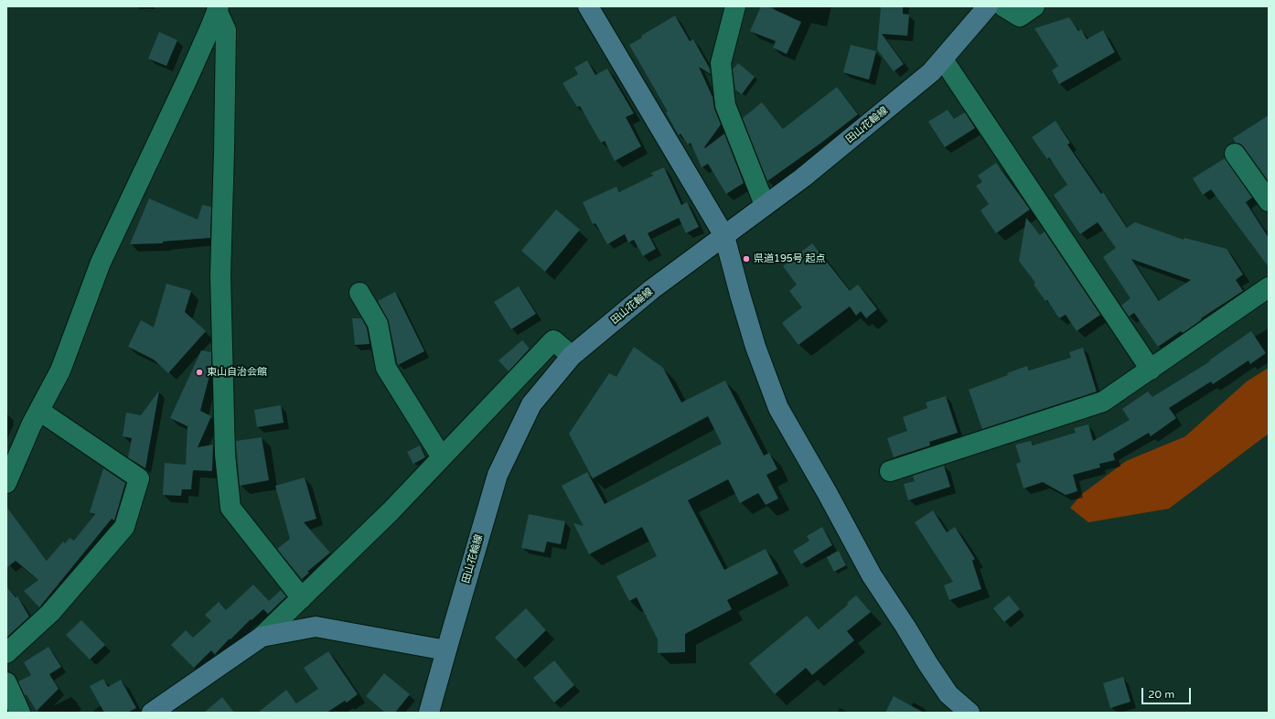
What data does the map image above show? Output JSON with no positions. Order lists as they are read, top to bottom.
{
  "streets": {
    "street": ["田山花輪線"]
  },
  "places": ["県道195号 起点", "東山自治会館"],
  "scale_bar": "20 m"
}
